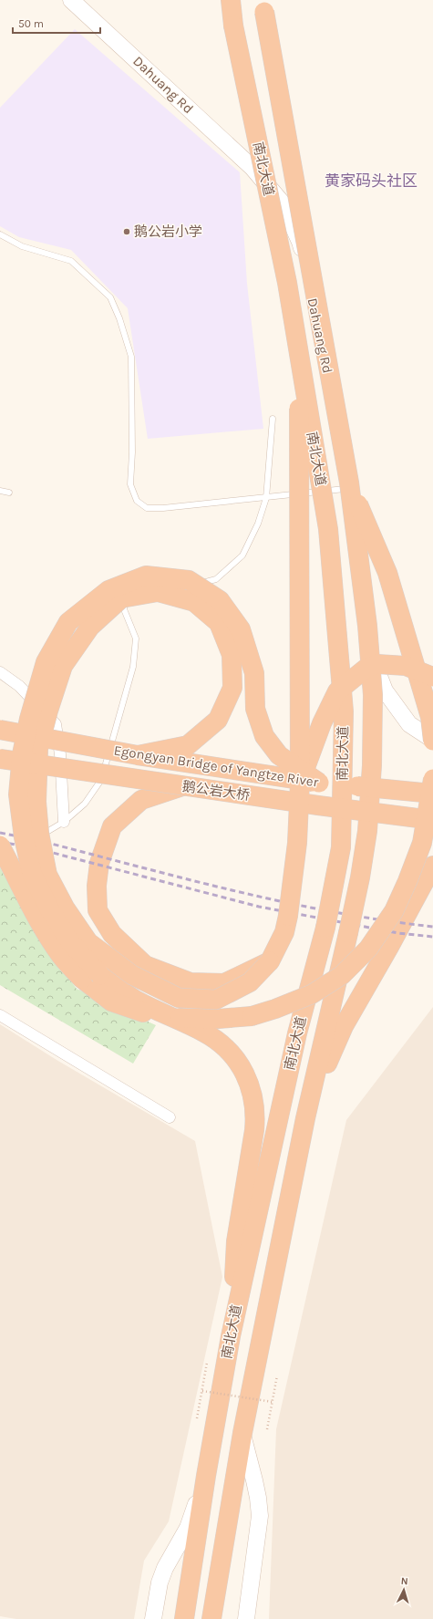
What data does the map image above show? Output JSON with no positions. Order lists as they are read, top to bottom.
{
  "streets": {
    "highway": ["南北大道", "Egongyan Bridge of Yangtze River", "鹅公岩大桥"],
    "main road": ["Dahuang Rd"]
  },
  "crossings": [
    ["Dahuang Rd", "南北大道"]
  ],
  "districts": ["黄家码头社区"],
  "places": ["鹅公岩小学"],
  "scale_bar": "50 m",
  "north": "top"
}
